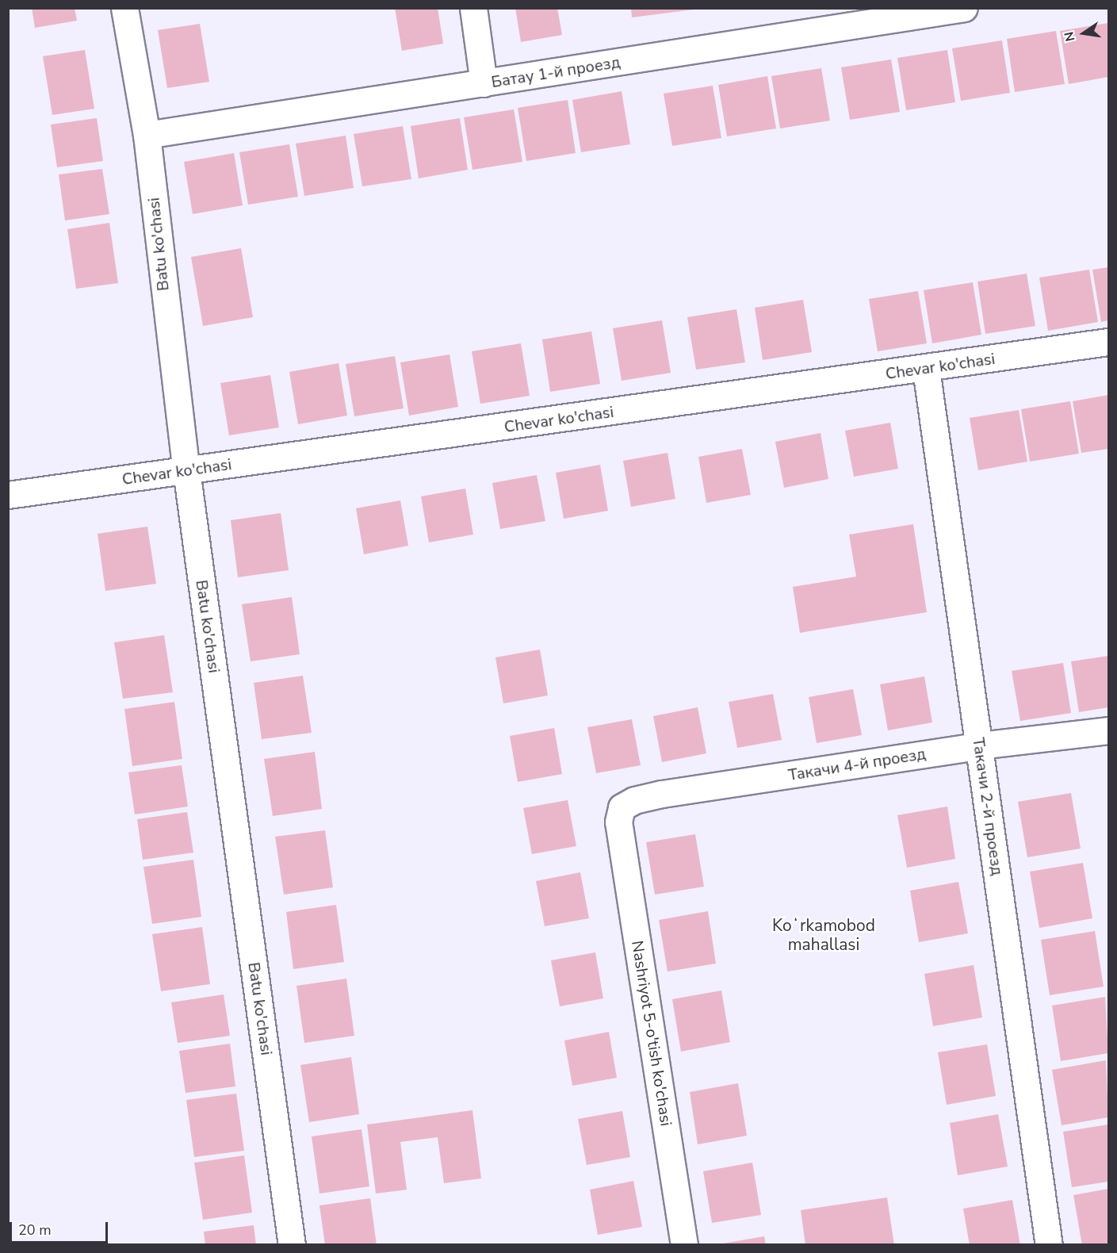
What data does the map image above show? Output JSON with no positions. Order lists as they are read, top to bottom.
{
  "streets": {
    "street": [
      "Батау 1-й проезд",
      "Batu ko'chasi",
      "Chevar ko'chasi",
      "Такачи 4-й проезд",
      "Такачи 2-й проезд",
      "Nashriyot 5-o'tish ko'chasi"
    ]
  },
  "crossings": [
    ["Батау 1-й проезд", "Batu ko'chasi"],
    ["Batu ko'chasi", "Chevar ko'chasi"],
    ["Chevar ko'chasi", "Такачи 2-й проезд"],
    ["Такачи 4-й проезд", "Такачи 2-й проезд"],
    ["Такачи 4-й проезд", "Nashriyot 5-o'tish ko'chasi"]
  ],
  "districts": ["Koʻrkamobod mahallasi"],
  "scale_bar": "20 m",
  "north": "left"
}
